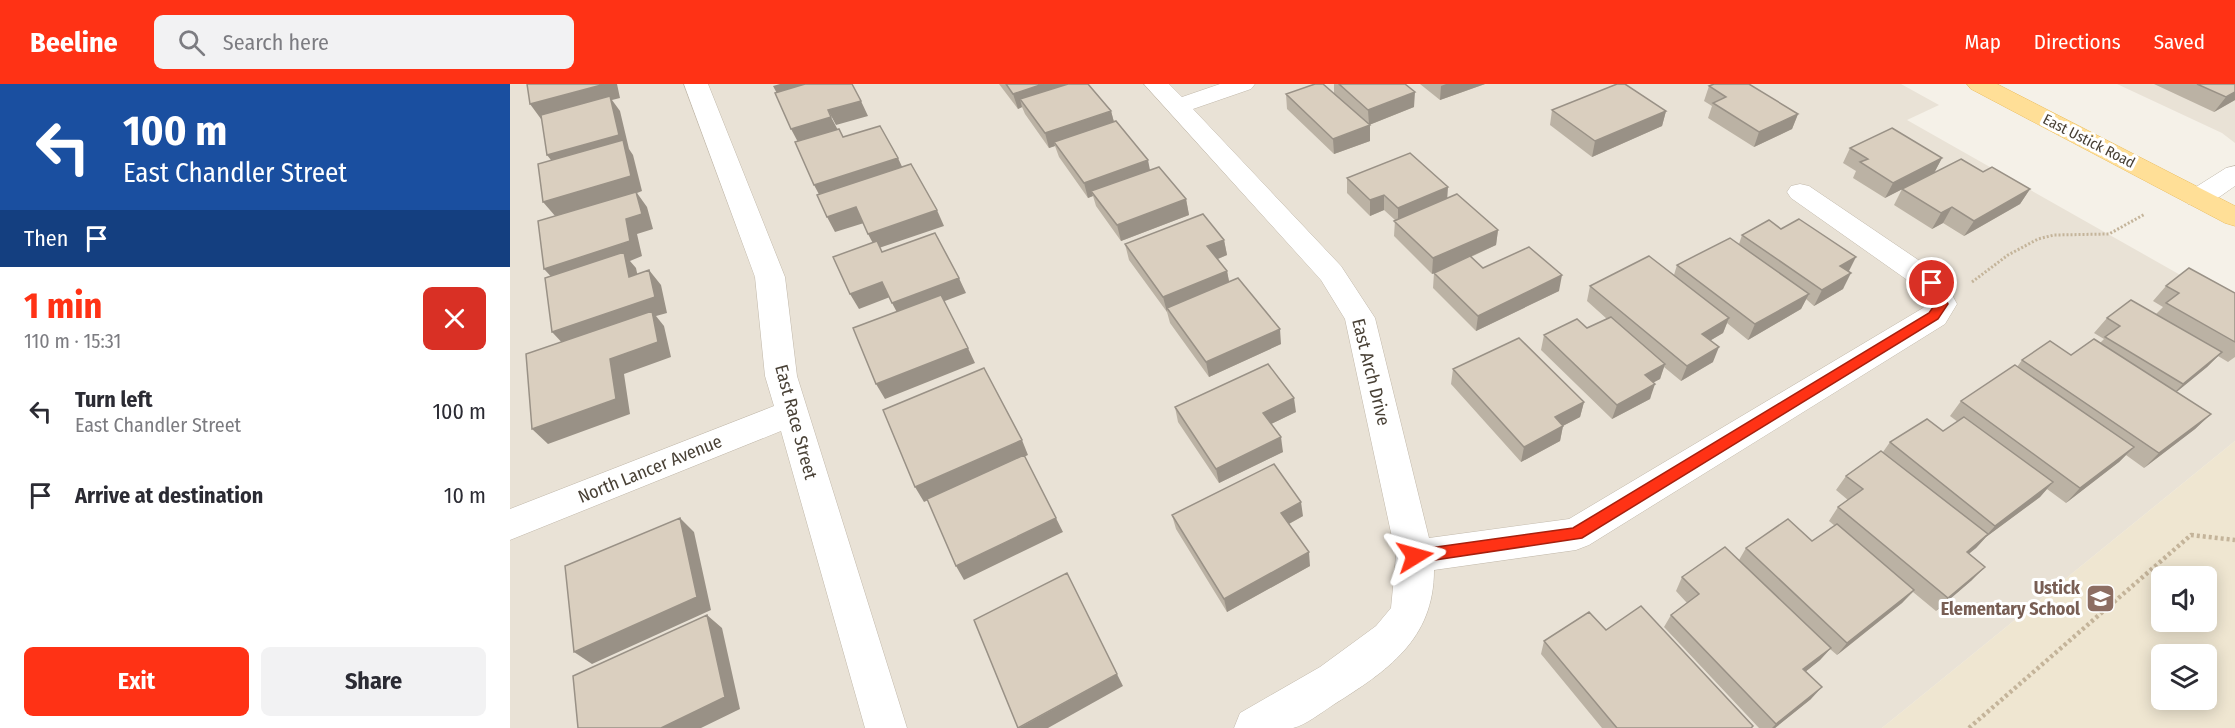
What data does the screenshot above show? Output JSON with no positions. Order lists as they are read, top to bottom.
{
  "streets": {
    "main road": ["East Ustick Road"],
    "street": ["East Arch Drive", "East Race Street", "North Lancer Avenue"]
  },
  "crossings": [
    ["East Race Street", "North Lancer Avenue"]
  ],
  "places": {
    "school or university": ["Ustick Elementary School"]
  },
  "page": {
    "header": "Beeline",
    "search": "Search here",
    "nav": ["Map", "Directions", "Saved"],
    "turn": ["100 m", "East Chandler Street"],
    "then": "Then",
    "heading": ["1 min", "110 m · 15:31"],
    "list": [
      {
        "name": "Turn left",
        "note": "East Chandler Street",
        "value": "100 m"
      },
      {
        "name": "Arrive at destination",
        "value": "10 m"
      }
    ],
    "buttons": ["Exit", "Share"]
  }
}
